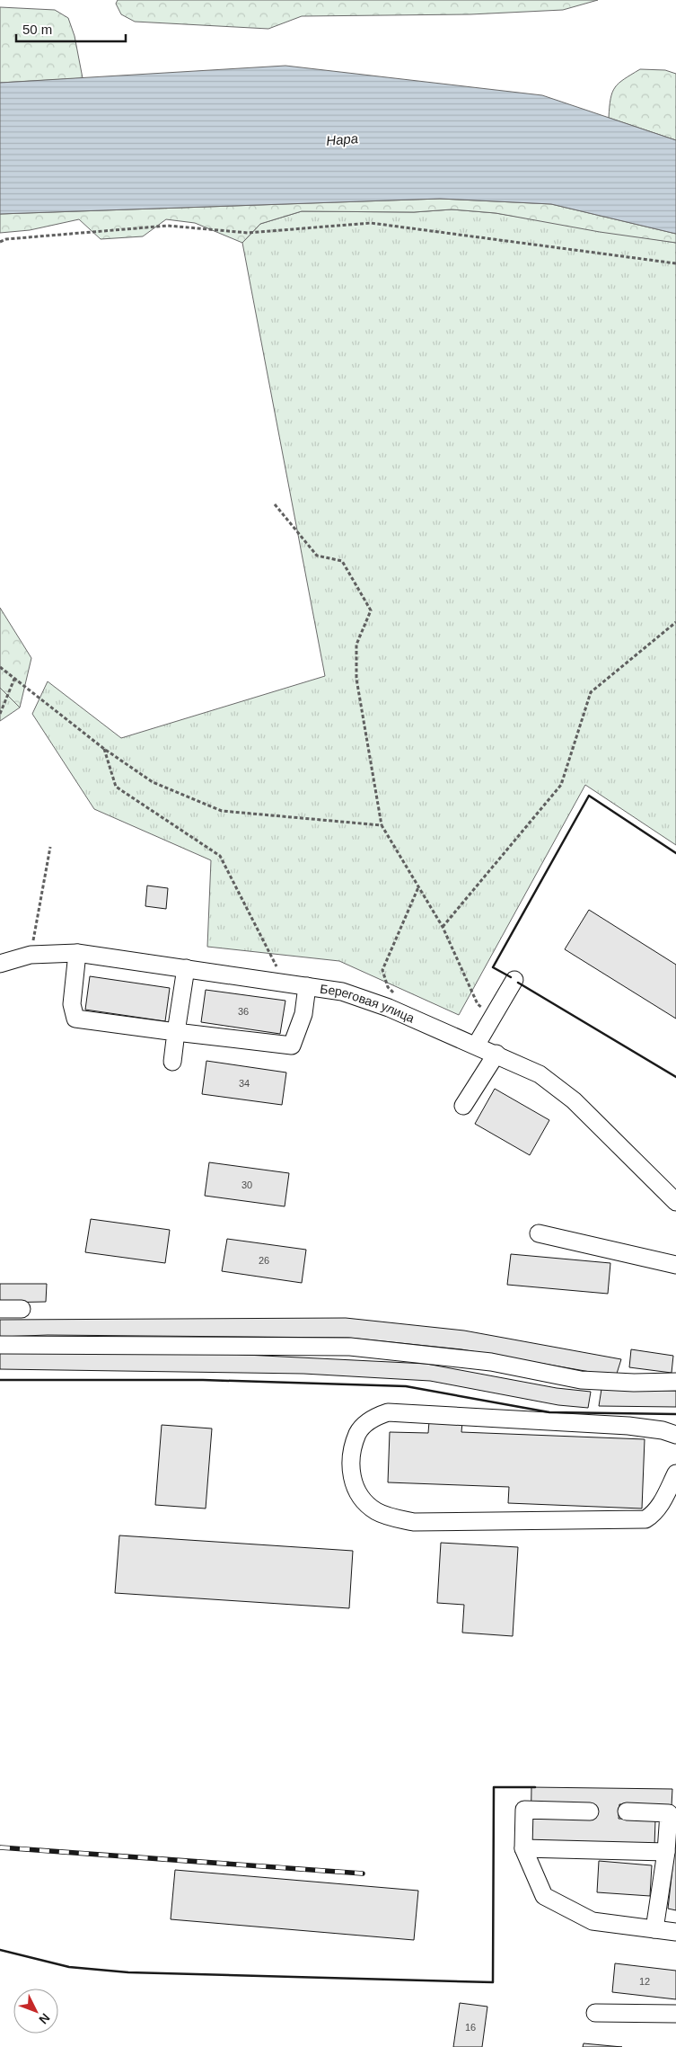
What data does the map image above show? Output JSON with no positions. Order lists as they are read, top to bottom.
{
  "streets": {
    "street": ["Береговая улица"]
  },
  "water": ["Нара"],
  "house_numbers": [
    "36",
    "34",
    "30",
    "26",
    "12",
    "16"
  ],
  "scale_bar": "50 m",
  "north": "bottom right"
}
